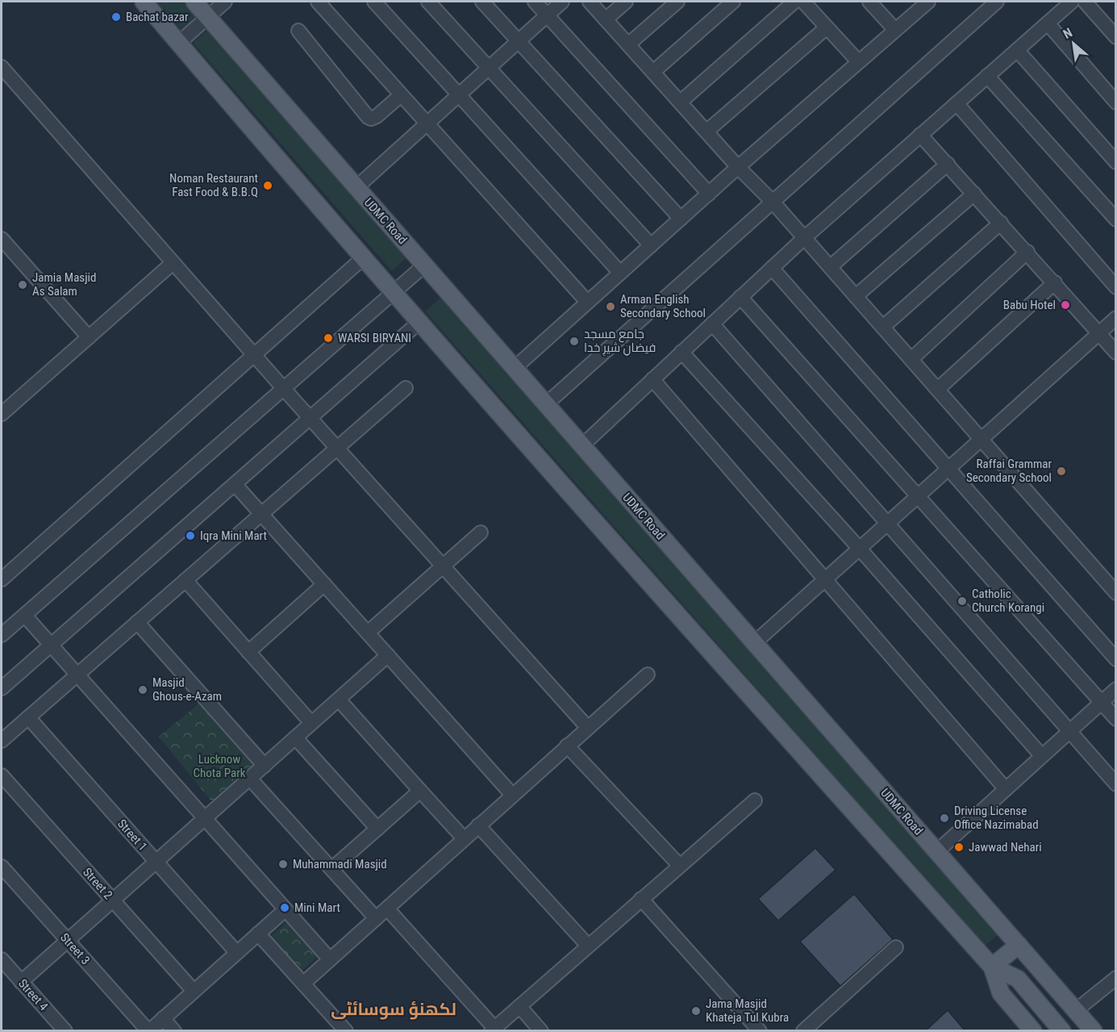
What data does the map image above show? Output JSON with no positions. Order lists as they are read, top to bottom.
{
  "streets": {
    "main road": ["UDMC Road"],
    "street": [
      "Street 1",
      "Street 2",
      "Street 3",
      "Street 4"
    ]
  },
  "districts": ["لکھنؤ سوسائٹی"],
  "parks": ["Lucknow Chota Park"],
  "places": [
    "Bachat bazar",
    "Noman Restaurant Fast Food & B.B.Q",
    "Jamia Masjid As Salam",
    "Babu Hotel",
    "Arman English Secondary School",
    "WARSI BIRYANI",
    "جامع مسجد فیضانِ شیرِ خدا",
    "Raffai Grammar Secondary School",
    "Iqra Mini Mart",
    "Catholic Church Korangi",
    "Masjid Ghous-e-Azam",
    "Driving License Office Nazimabad",
    "Jawwad Nehari",
    "Muhammadi Masjid",
    "Mini Mart",
    "Jama Masjid Khateja Tul Kubra"
  ],
  "north": "top left"
}
